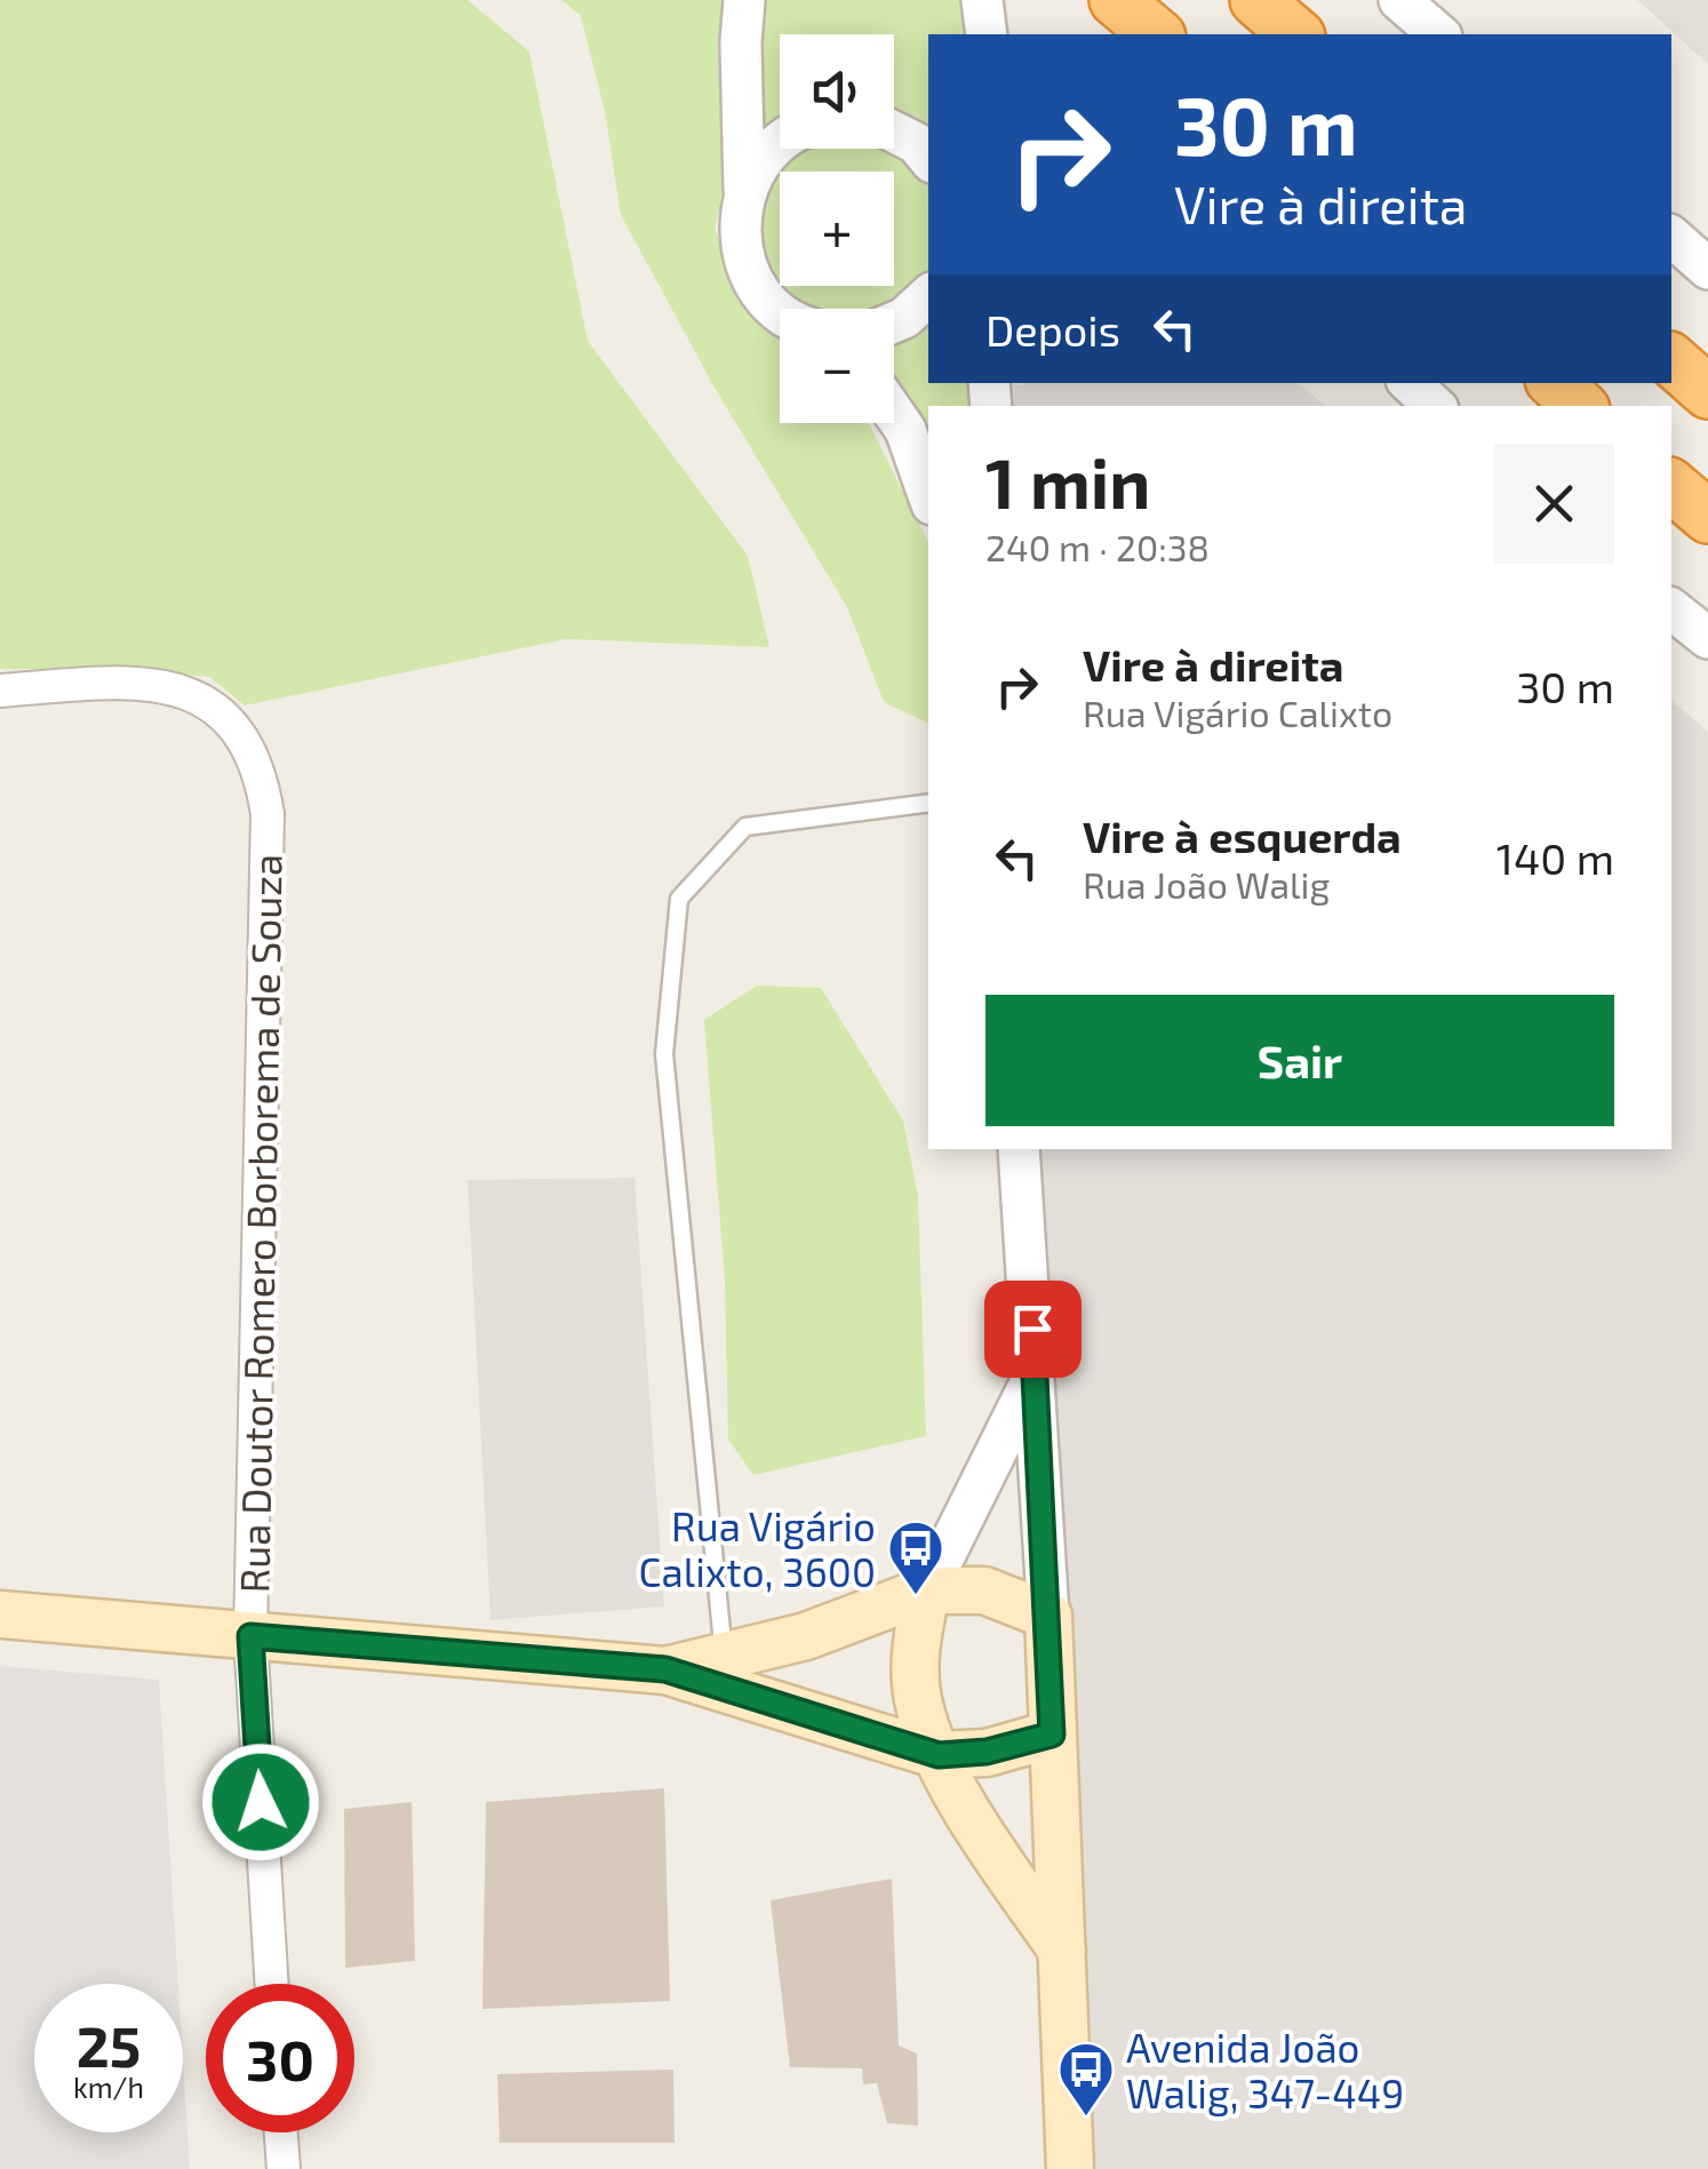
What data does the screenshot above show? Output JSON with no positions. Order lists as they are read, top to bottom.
{
  "streets": {
    "street": ["Rua Doutor Romero Borborema de Souza"]
  },
  "places": {
    "bus stop": ["Rua Vigário Calixto, 3600", "Avenida João Walig, 347-449"]
  },
  "page": {
    "map_buttons": ["+", "−"],
    "turn": ["30 m", "Vire à direita"],
    "then": "Depois",
    "heading": ["1 min", "240 m · 20:38"],
    "list": [
      {
        "name": "Vire à direita",
        "note": "Rua Vigário Calixto",
        "value": "30 m"
      },
      {
        "name": "Vire à esquerda",
        "note": "Rua João Walig",
        "value": "140 m"
      }
    ],
    "buttons": "Sair",
    "speed": "25 km/h",
    "limit": "30"
  }
}
